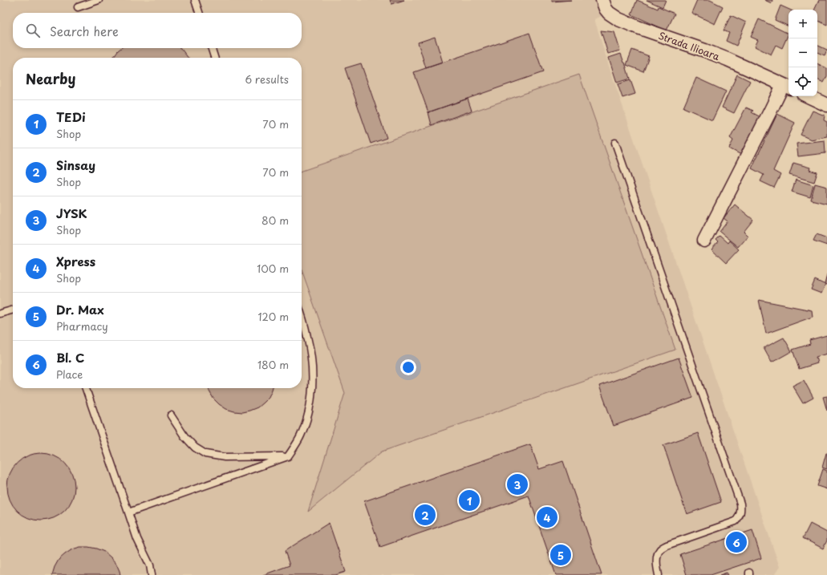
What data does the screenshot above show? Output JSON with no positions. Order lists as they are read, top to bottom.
{
  "streets": {
    "street": ["Strada Ilioara"]
  },
  "page": {
    "map_buttons": ["+", "−"],
    "search": "Search here",
    "heading": ["Nearby", "6 results"],
    "list": [
      {
        "mark": "1",
        "name": "TEDi",
        "note": "Shop",
        "value": "70 m"
      },
      {
        "mark": "2",
        "name": "Sinsay",
        "note": "Shop",
        "value": "70 m"
      },
      {
        "mark": "3",
        "name": "JYSK",
        "note": "Shop",
        "value": "80 m"
      },
      {
        "mark": "4",
        "name": "Xpress",
        "note": "Shop",
        "value": "100 m"
      },
      {
        "mark": "5",
        "name": "Dr. Max",
        "note": "Pharmacy",
        "value": "120 m"
      },
      {
        "mark": "6",
        "name": "Bl. C",
        "note": "Place",
        "value": "180 m"
      }
    ],
    "pins": [
      "3",
      "1",
      "2",
      "4",
      "6",
      "5"
    ]
  }
}
